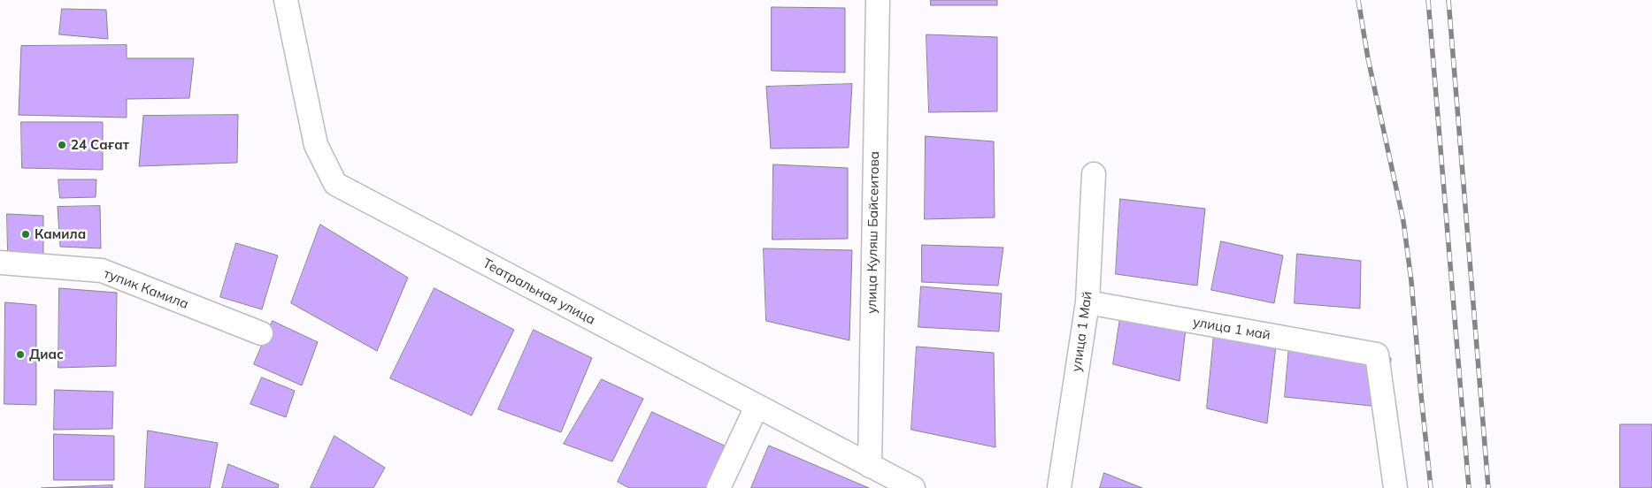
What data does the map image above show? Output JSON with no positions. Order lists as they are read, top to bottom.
{
  "streets": {
    "street": [
      "улица Куляш Байсеитова",
      "тупик Камила",
      "Театральная улица",
      "улица 1 май",
      "улица 1 Май"
    ]
  },
  "crossings": [
    ["улица Куляш Байсеитова", "Театральная улица"],
    ["улица 1 май", "улица 1 Май"]
  ],
  "places": ["24 Сағат", "Камила", "Диас"]
}
